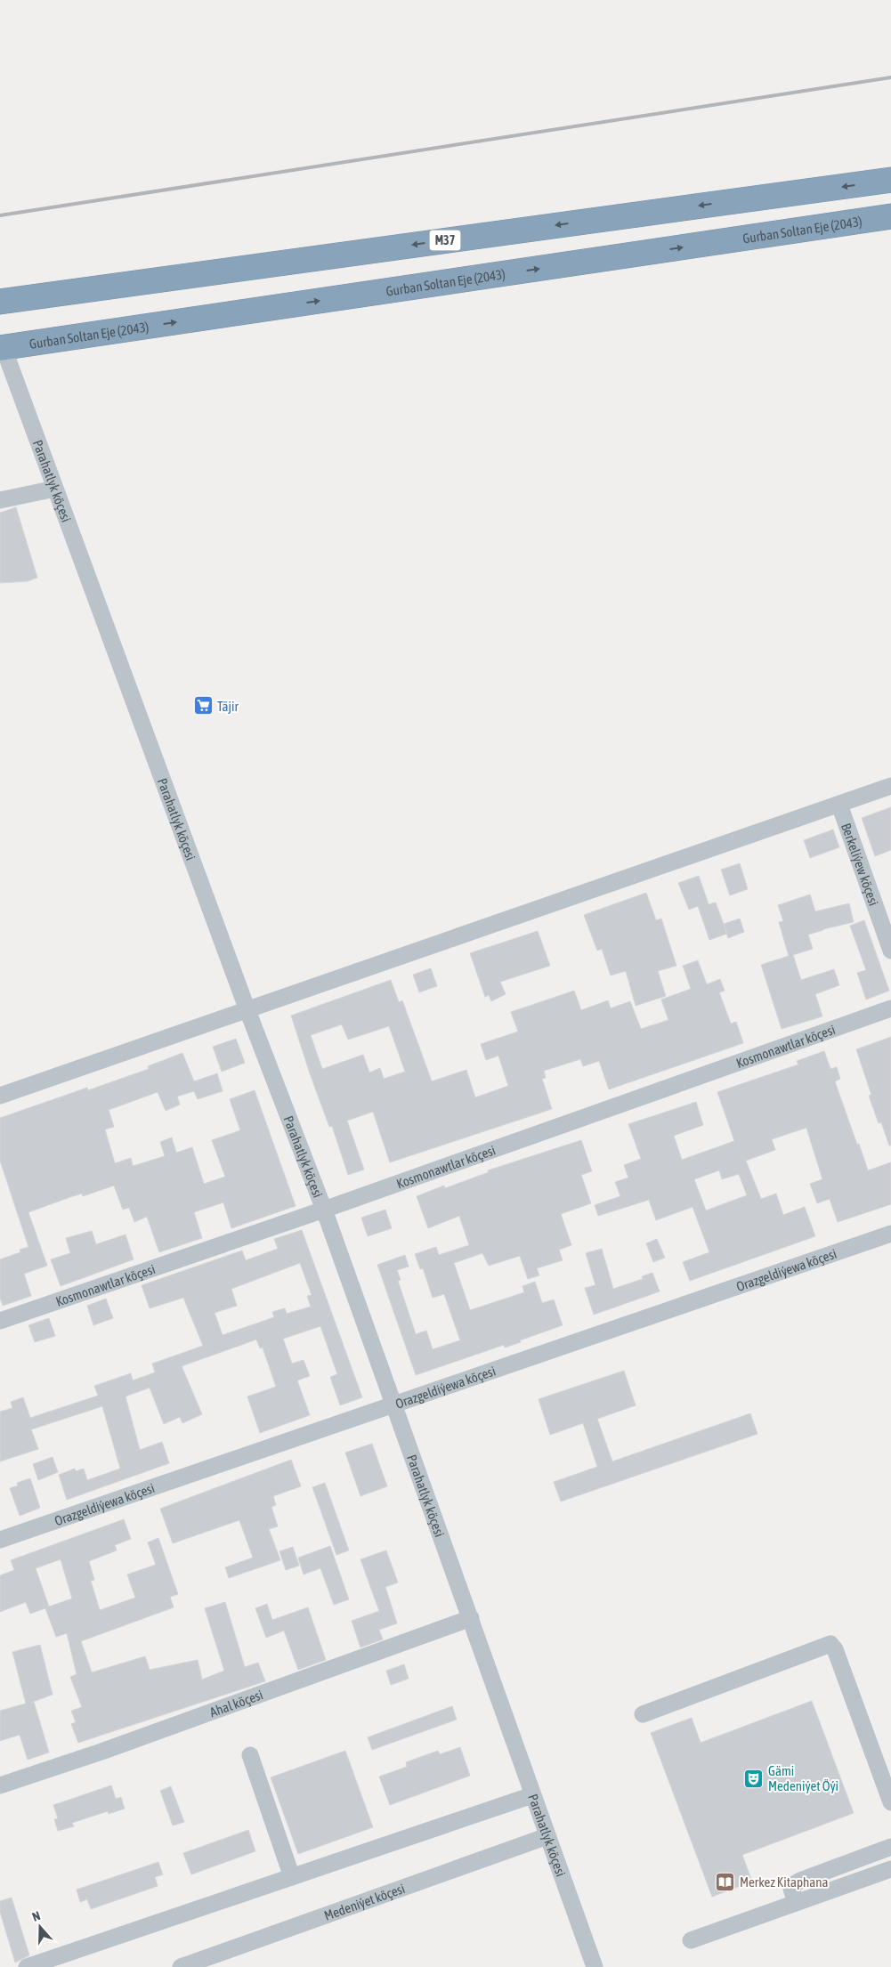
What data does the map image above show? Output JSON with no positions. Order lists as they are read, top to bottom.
{
  "streets": {
    "highway": ["Gurban Soltan Eje (2043)", "M37"],
    "street": [
      "Parahatlyk köçesi",
      "Berkeliýew köçesi",
      "Kosmonawtlar köçesi",
      "Orazgeldiýewa köçesi",
      "Ahal köçesi",
      "Medeniýet köçesi"
    ]
  },
  "crossings": [
    ["Gurban Soltan Eje (2043)", "Parahatlyk köçesi"],
    ["Parahatlyk köçesi", "Kosmonawtlar köçesi"],
    ["Parahatlyk köçesi", "Orazgeldiýewa köçesi"],
    ["Parahatlyk köçesi", "Ahal köçesi"],
    ["Parahatlyk köçesi", "Medeniýet köçesi"]
  ],
  "places": {
    "supermarket": ["Täjir"],
    "theatre": ["Gämi Medeniýet Öýi"],
    "library": ["Merkez Kitaphana"]
  },
  "north": "top"
}
